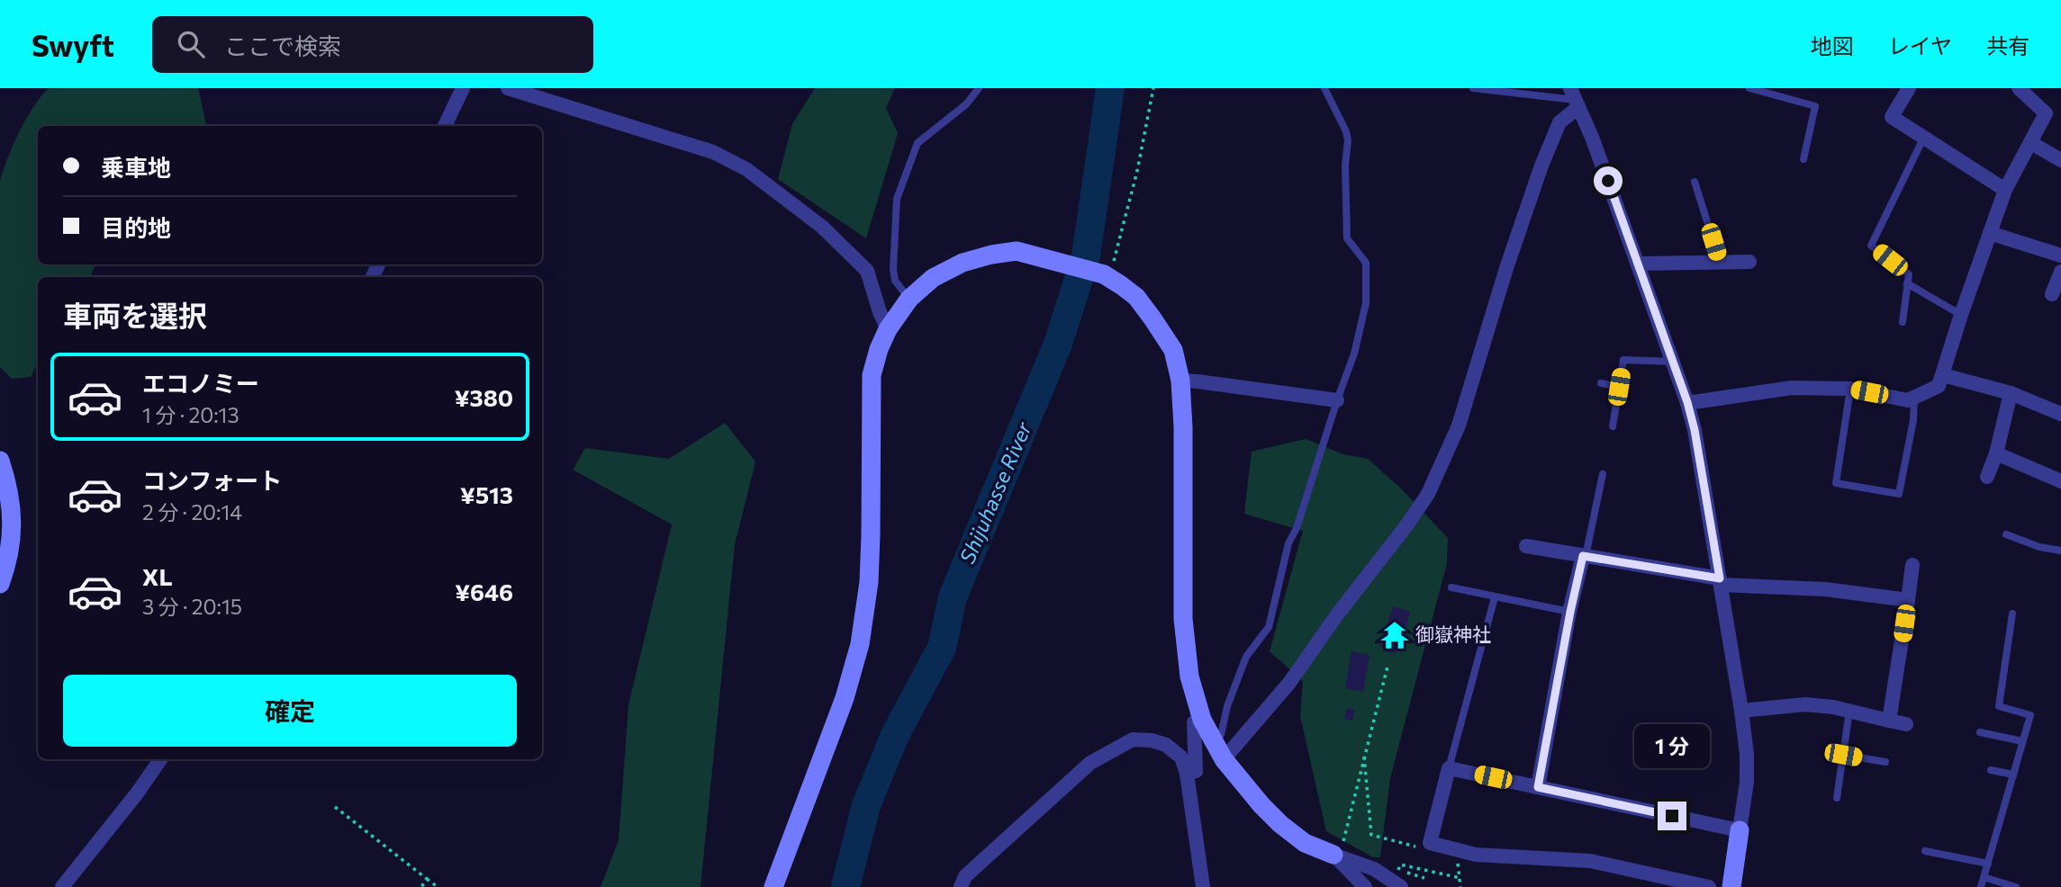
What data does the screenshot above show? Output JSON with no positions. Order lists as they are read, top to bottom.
{
  "water": ["Shijuhasse River"],
  "places": {
    "temple": ["御嶽神社"]
  },
  "page": {
    "header": "Swyft",
    "search": "ここで検索",
    "nav": ["地図", "レイヤ", "共有"],
    "banner": ["乗車地", "目的地"],
    "heading": "車両を選択",
    "list": [
      {
        "name": "エコノミー",
        "note": "1 分 · 20:13",
        "value": "¥380"
      },
      {
        "name": "コンフォート",
        "note": "2 分 · 20:14",
        "value": "¥513"
      },
      {
        "name": "XL",
        "note": "3 分 · 20:15",
        "value": "¥646"
      }
    ],
    "buttons": "確定",
    "bubble": "1 分"
  }
}
